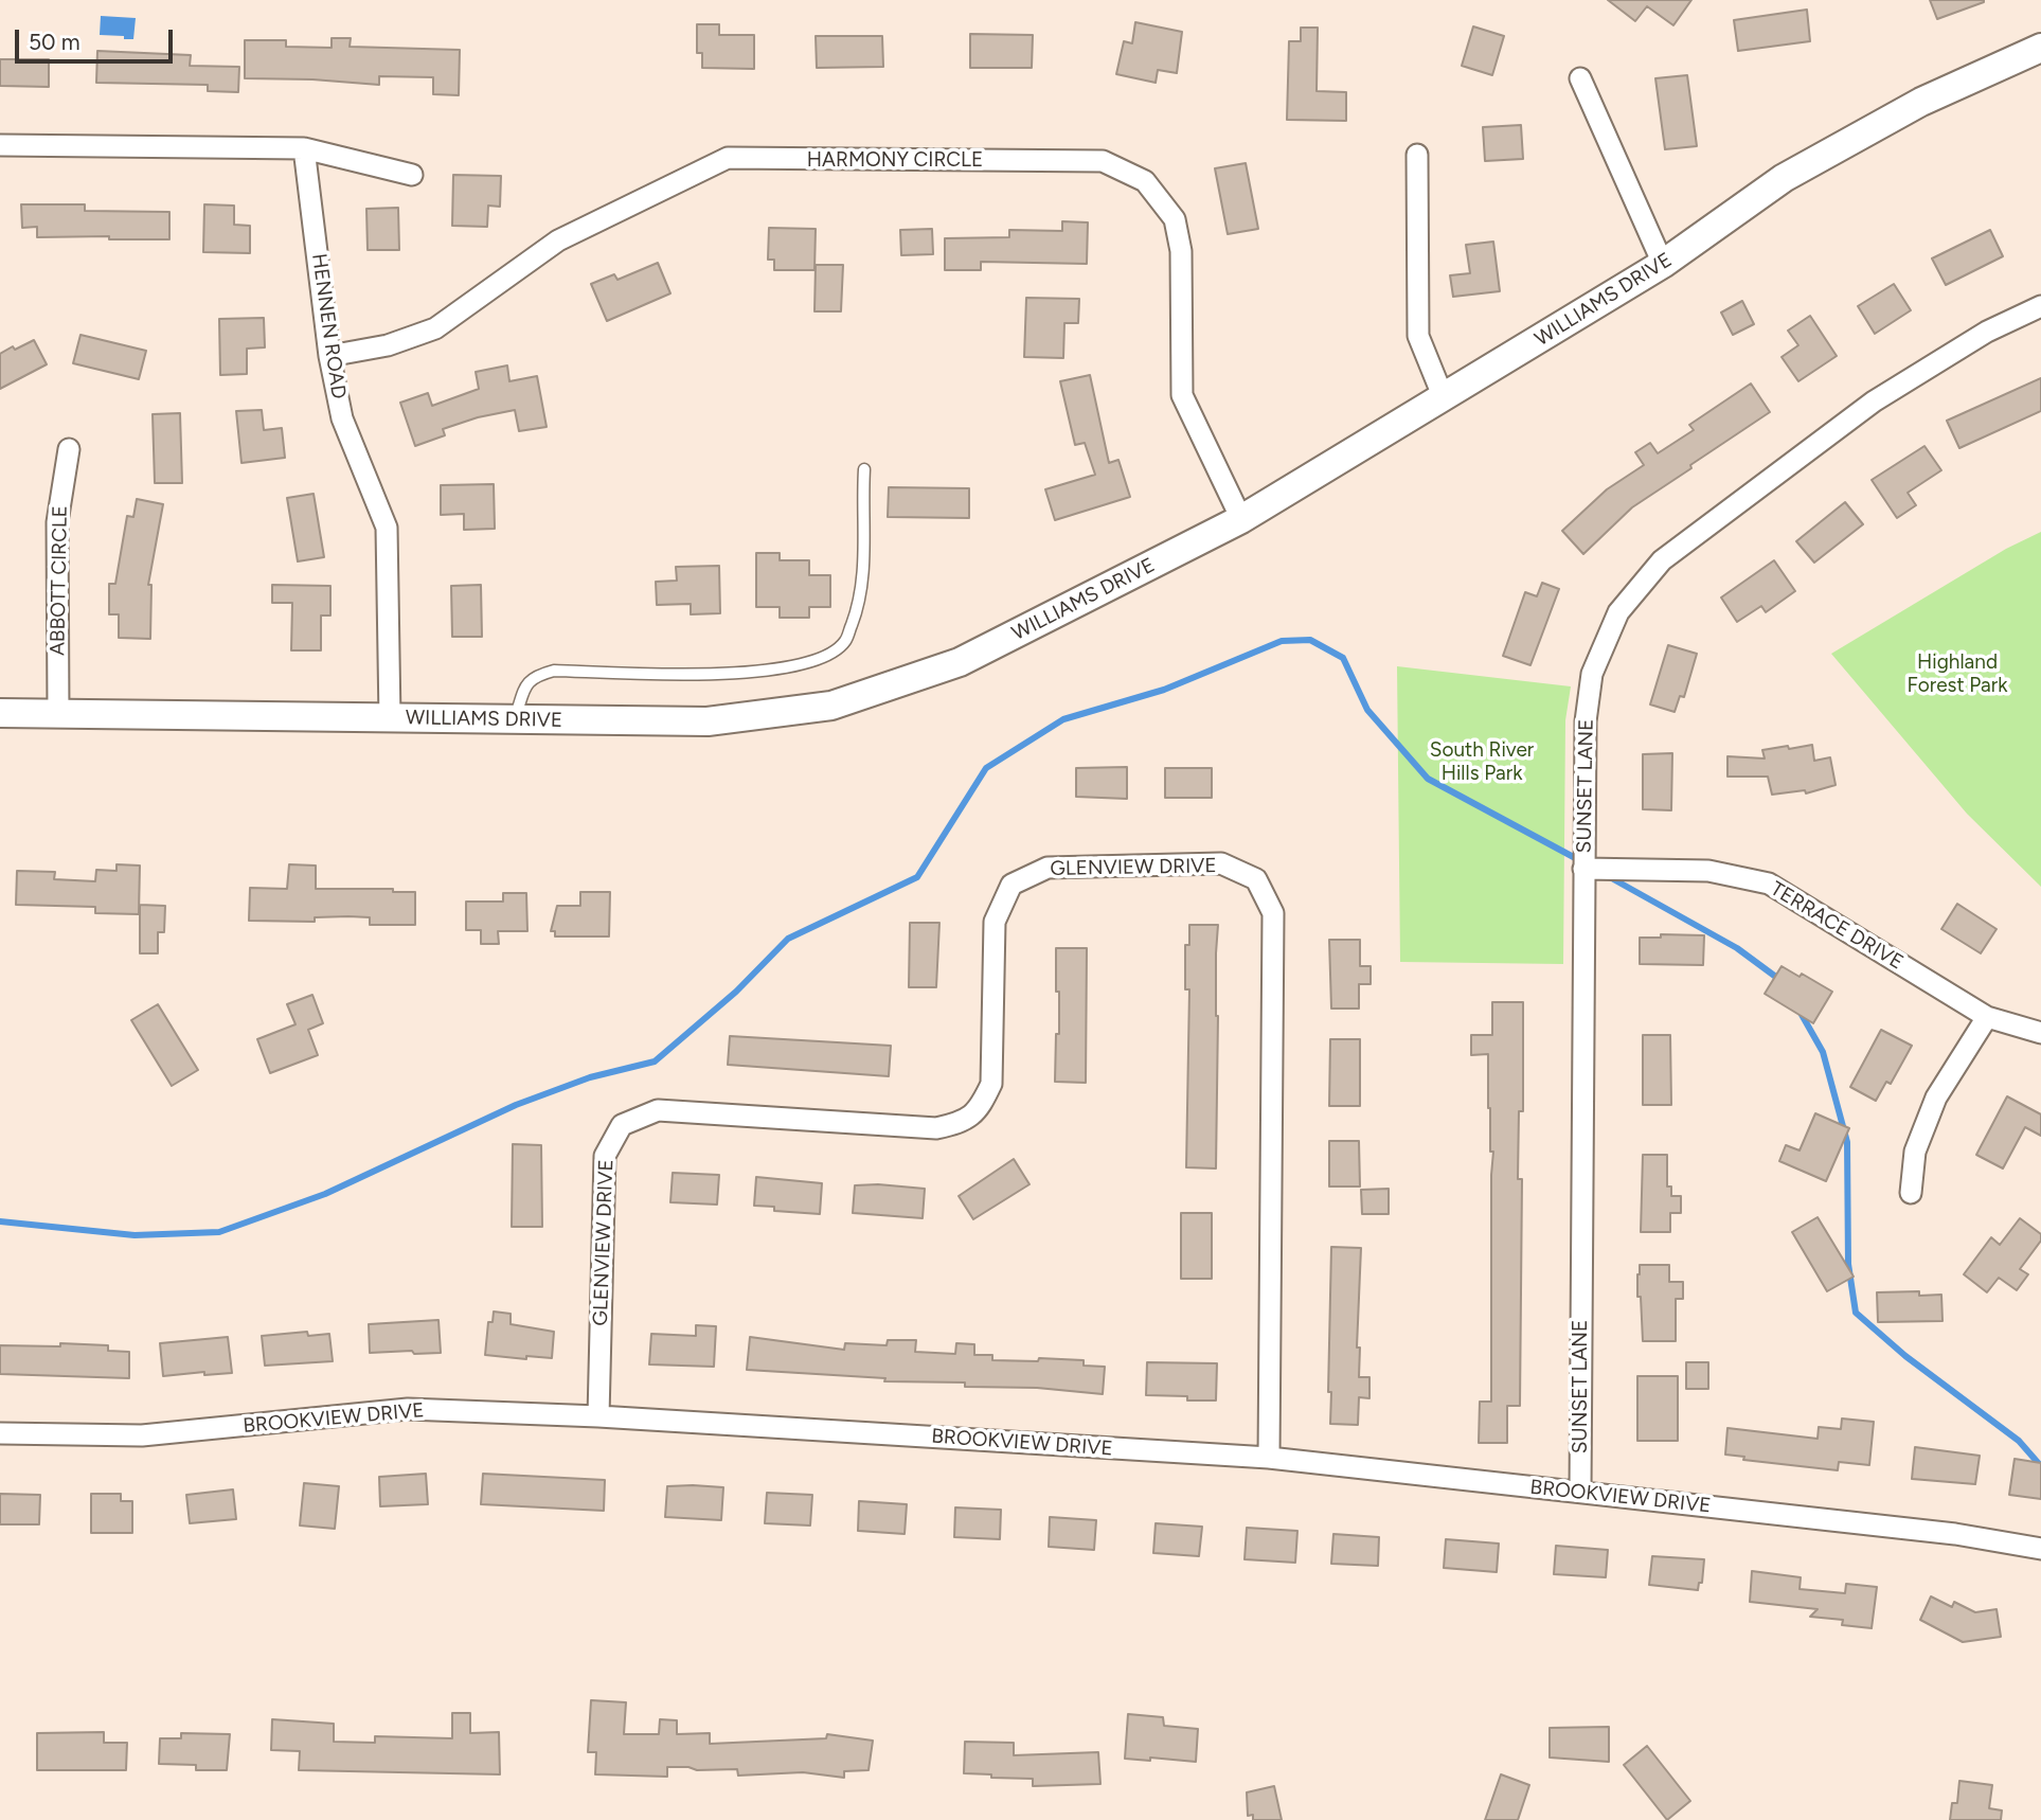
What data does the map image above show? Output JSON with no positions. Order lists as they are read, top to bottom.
{
  "streets": {
    "main road": ["WILLIAMS DRIVE"],
    "street": [
      "HARMONY CIRCLE",
      "HENNEN ROAD",
      "ABBOTT CIRCLE",
      "SUNSET LANE",
      "GLENVIEW DRIVE",
      "TERRACE DRIVE",
      "BROOKVIEW DRIVE"
    ]
  },
  "crossings": [
    ["HARMONY CIRCLE", "WILLIAMS DRIVE"],
    ["HARMONY CIRCLE", "HENNEN ROAD"],
    ["WILLIAMS DRIVE", "HENNEN ROAD"],
    ["WILLIAMS DRIVE", "ABBOTT CIRCLE"],
    ["SUNSET LANE", "TERRACE DRIVE"],
    ["SUNSET LANE", "BROOKVIEW DRIVE"],
    ["GLENVIEW DRIVE", "BROOKVIEW DRIVE"]
  ],
  "parks": ["Highland Forest Park", "South River Hills Park"],
  "scale_bar": "50 m"
}
